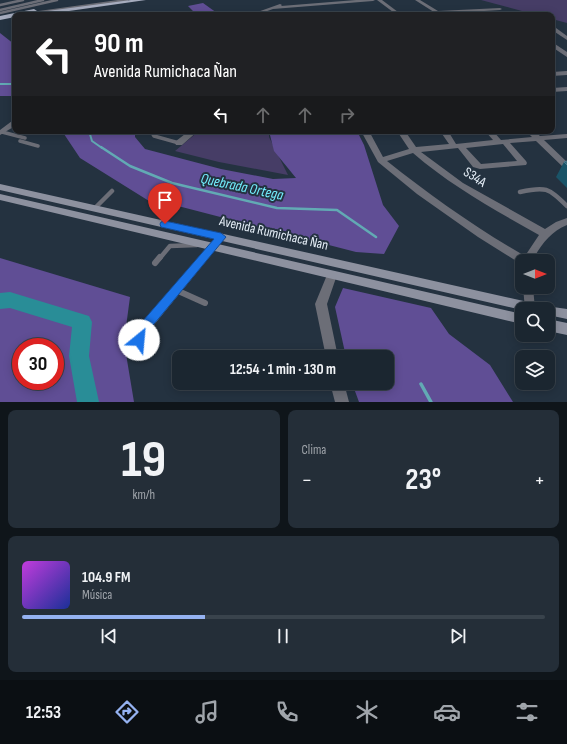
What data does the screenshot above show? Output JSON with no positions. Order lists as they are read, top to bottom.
{
  "streets": {
    "main road": ["Avenida Rumichaca Ñan"],
    "street": ["S34A"]
  },
  "water": ["Quebrada Ortega"],
  "north": "right",
  "page": {
    "turn": ["90 m", "Avenida Rumichaca Ñan"],
    "limit": "30",
    "trip": "12:54 · 1 min · 130 m",
    "tile": [
      ["19", "km/h"],
      "Clima"
    ],
    "heat": ["−", "23°", "+"],
    "song": ["104.9 FM", "Música"],
    "tabs": "12:53"
  }
}
